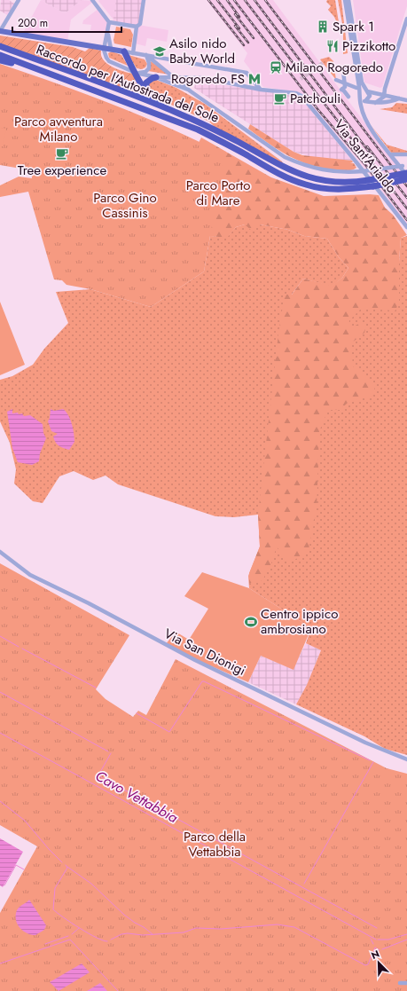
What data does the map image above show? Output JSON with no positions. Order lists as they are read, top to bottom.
{
  "streets": {
    "highway": ["Raccordo per l'Autostrada del Sole"],
    "street": ["Via Sant'Arialdo", "Via San Dionigi"]
  },
  "water": ["Cavo Vettabbia"],
  "parks": [
    "Parco avventura Milano",
    "Parco Porto di Mare",
    "Parco Gino Cassinis",
    "Parco della Vettabbia"
  ],
  "places": {
    "building": ["Spark 1"],
    "restaurant": ["Pizzikotto"],
    "school or university": ["Asilo nido Baby World"],
    "station": ["Milano Rogoredo"],
    "metro station": ["Rogoredo FS"],
    "cafe": ["Patchouli", "Tree experience"],
    "sports": ["Centro ippico ambrosiano"]
  },
  "scale_bar": "200 m",
  "north": "top left"
}
